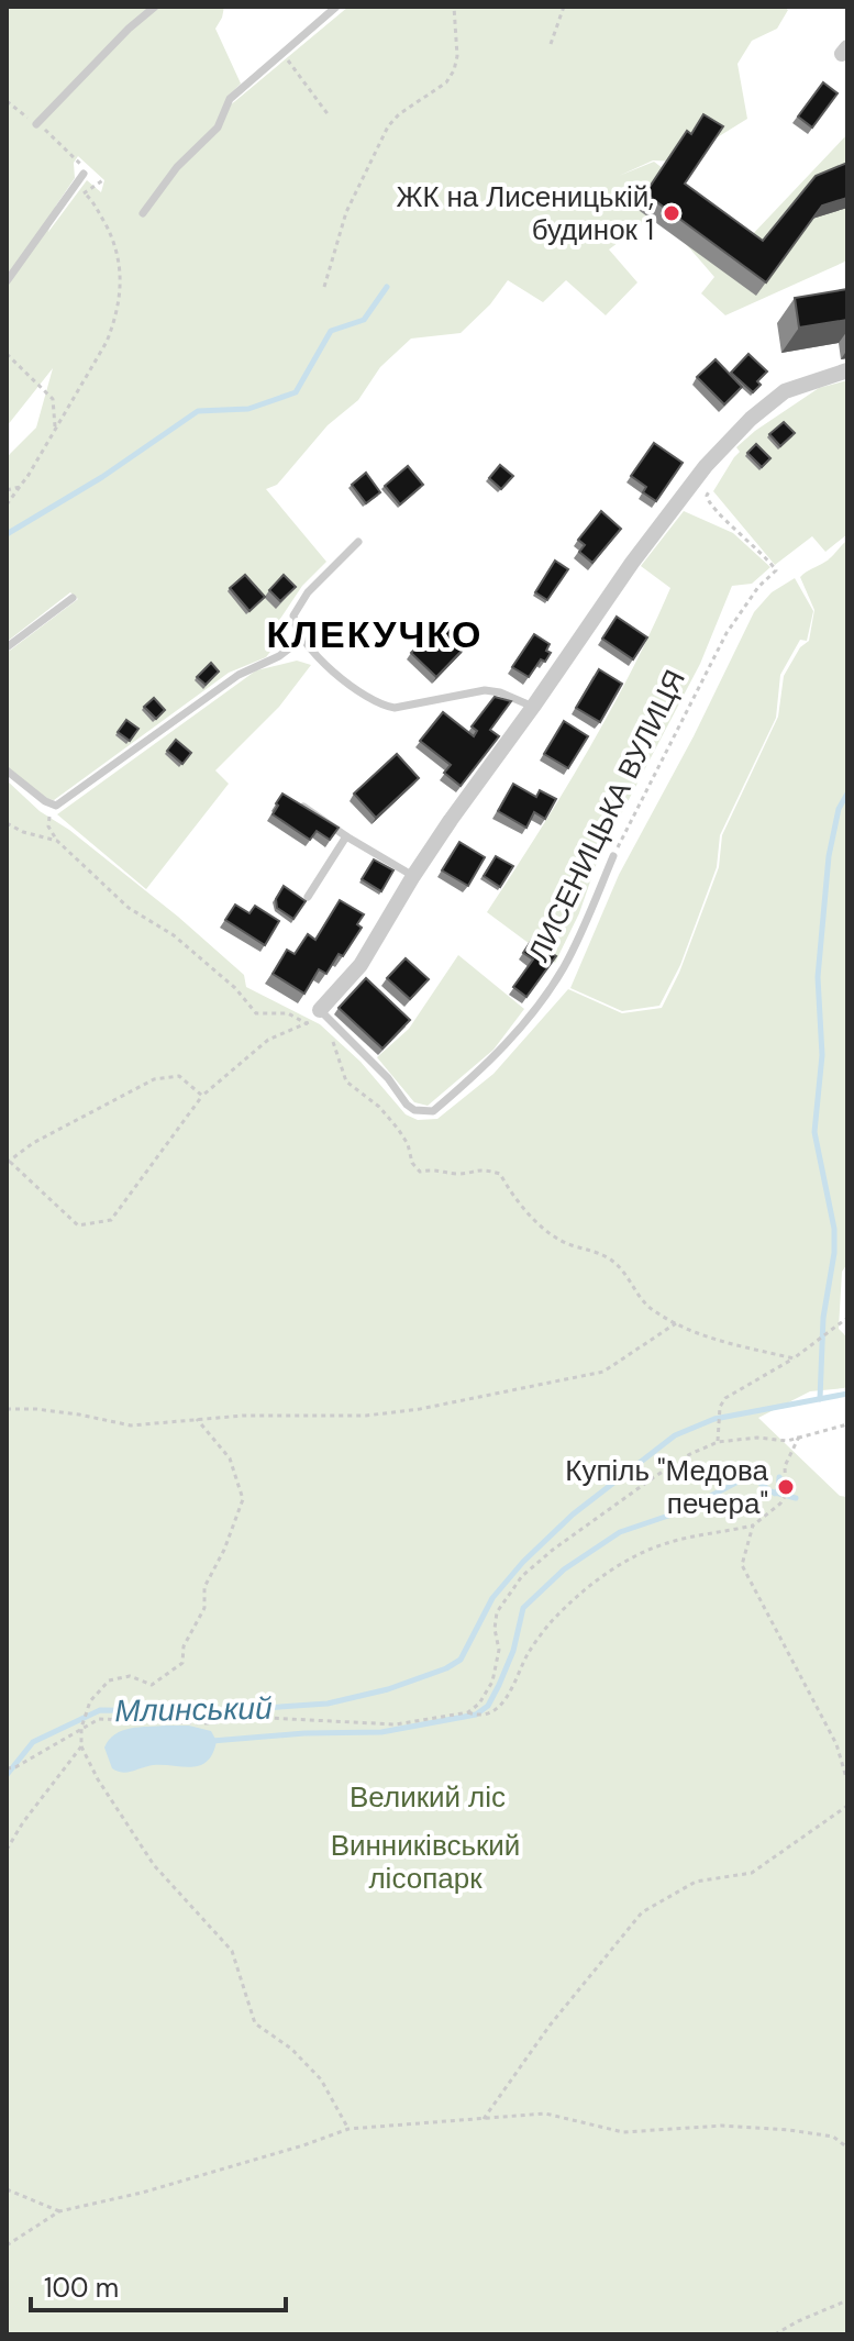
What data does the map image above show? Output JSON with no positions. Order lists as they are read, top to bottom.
{
  "streets": {
    "lane": ["ЛИСЕНИЦЬКА ВУЛИЦЯ"]
  },
  "districts": ["КЛЕКУЧКО"],
  "water": ["Млинський"],
  "parks": ["Великий ліс", "Винниківський лісопарк"],
  "places": ["ЖК на Лисеницькій, будинок 1", "Купіль \"Медова печера\""],
  "scale_bar": "100 m"
}
